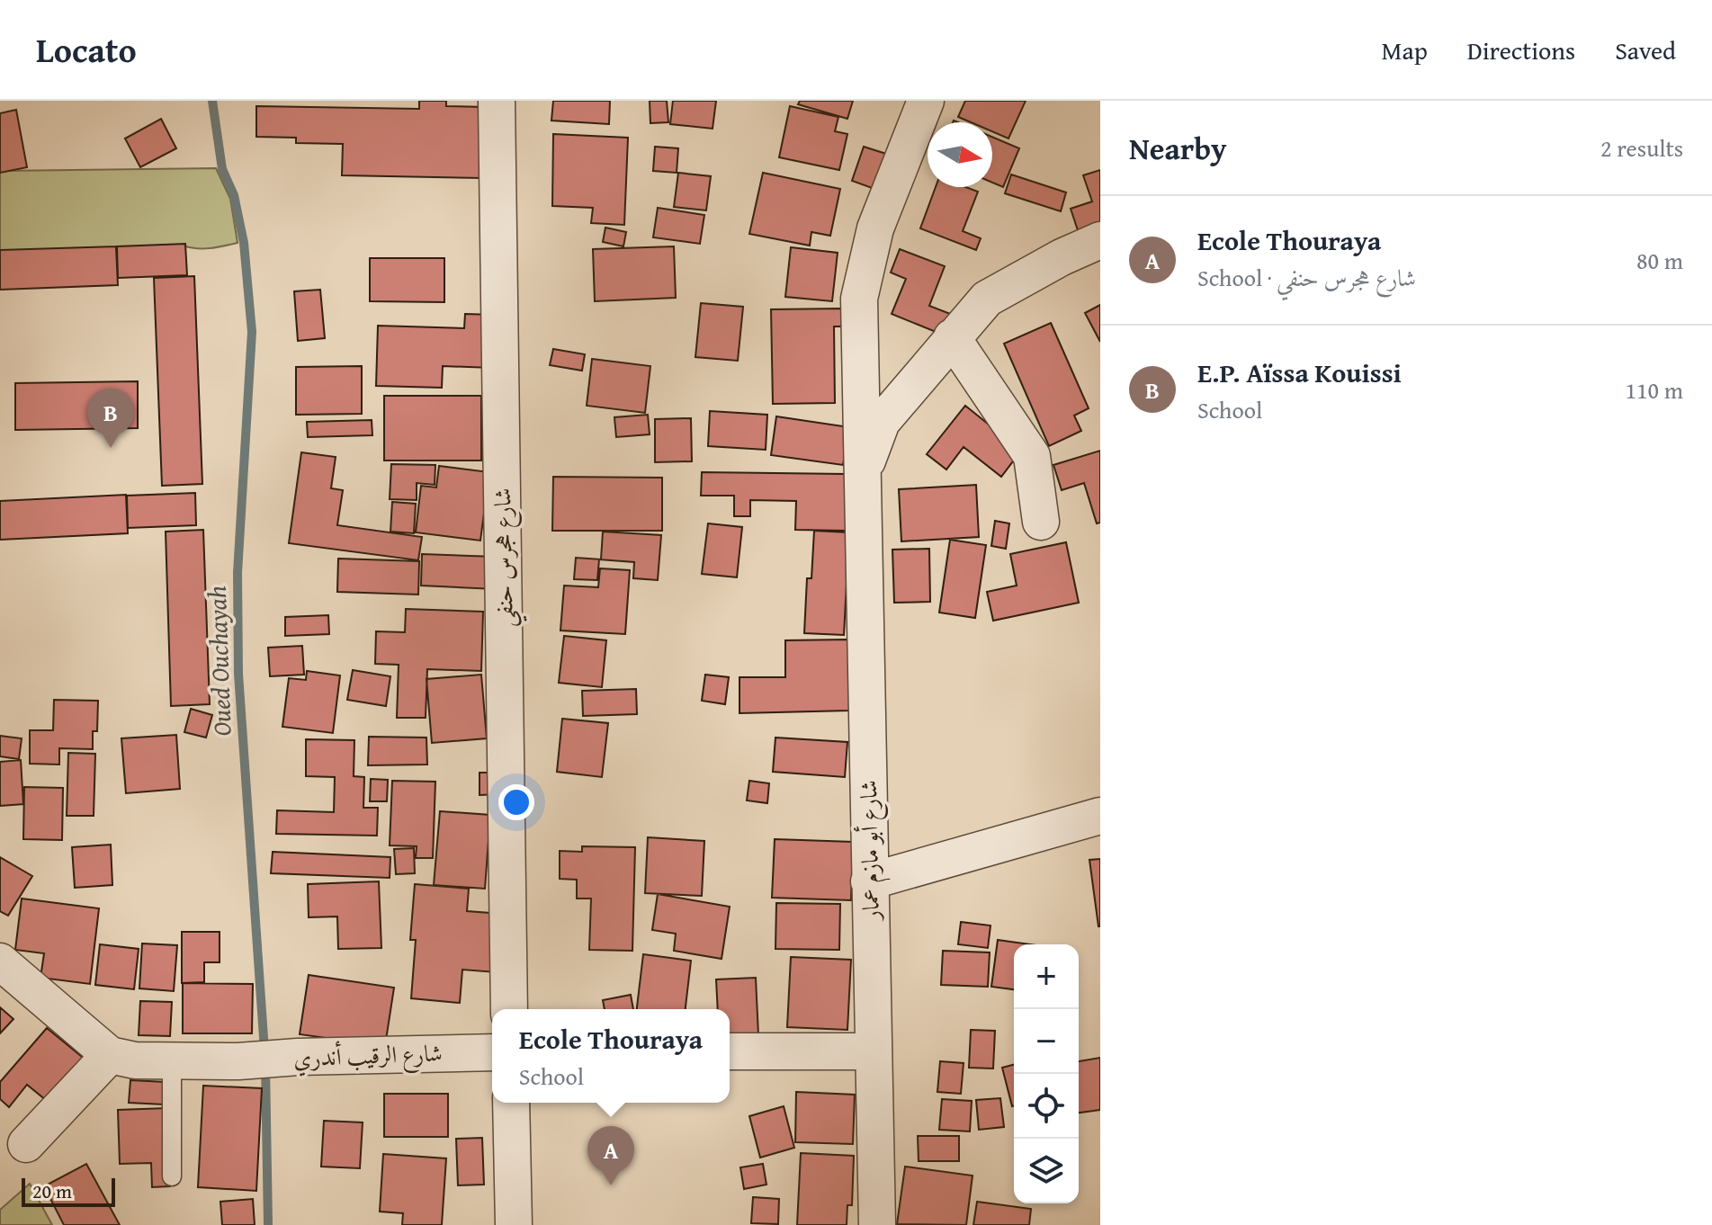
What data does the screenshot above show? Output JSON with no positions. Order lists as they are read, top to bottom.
{
  "streets": {
    "street": ["شارع هجرس حنفي", "شارع أبو مازم عمار", "شارع الرقيب أندري"]
  },
  "water": ["Oued Ouchayah"],
  "scale_bar": "20 m",
  "north": "right",
  "page": {
    "header": "Locato",
    "nav": ["Map", "Directions", "Saved"],
    "heading": ["Nearby", "2 results"],
    "list": [
      {
        "mark": "A",
        "name": "Ecole Thouraya",
        "note": "School · شارع هجرس حنفي",
        "value": "80 m"
      },
      {
        "mark": "B",
        "name": "E.P. Aïssa Kouissi",
        "note": "School",
        "value": "110 m"
      }
    ],
    "pins": ["B", "A"],
    "map_buttons": ["+", "−"],
    "popup": ["Ecole Thouraya", "School"],
    "scale": "20 m"
  }
}
